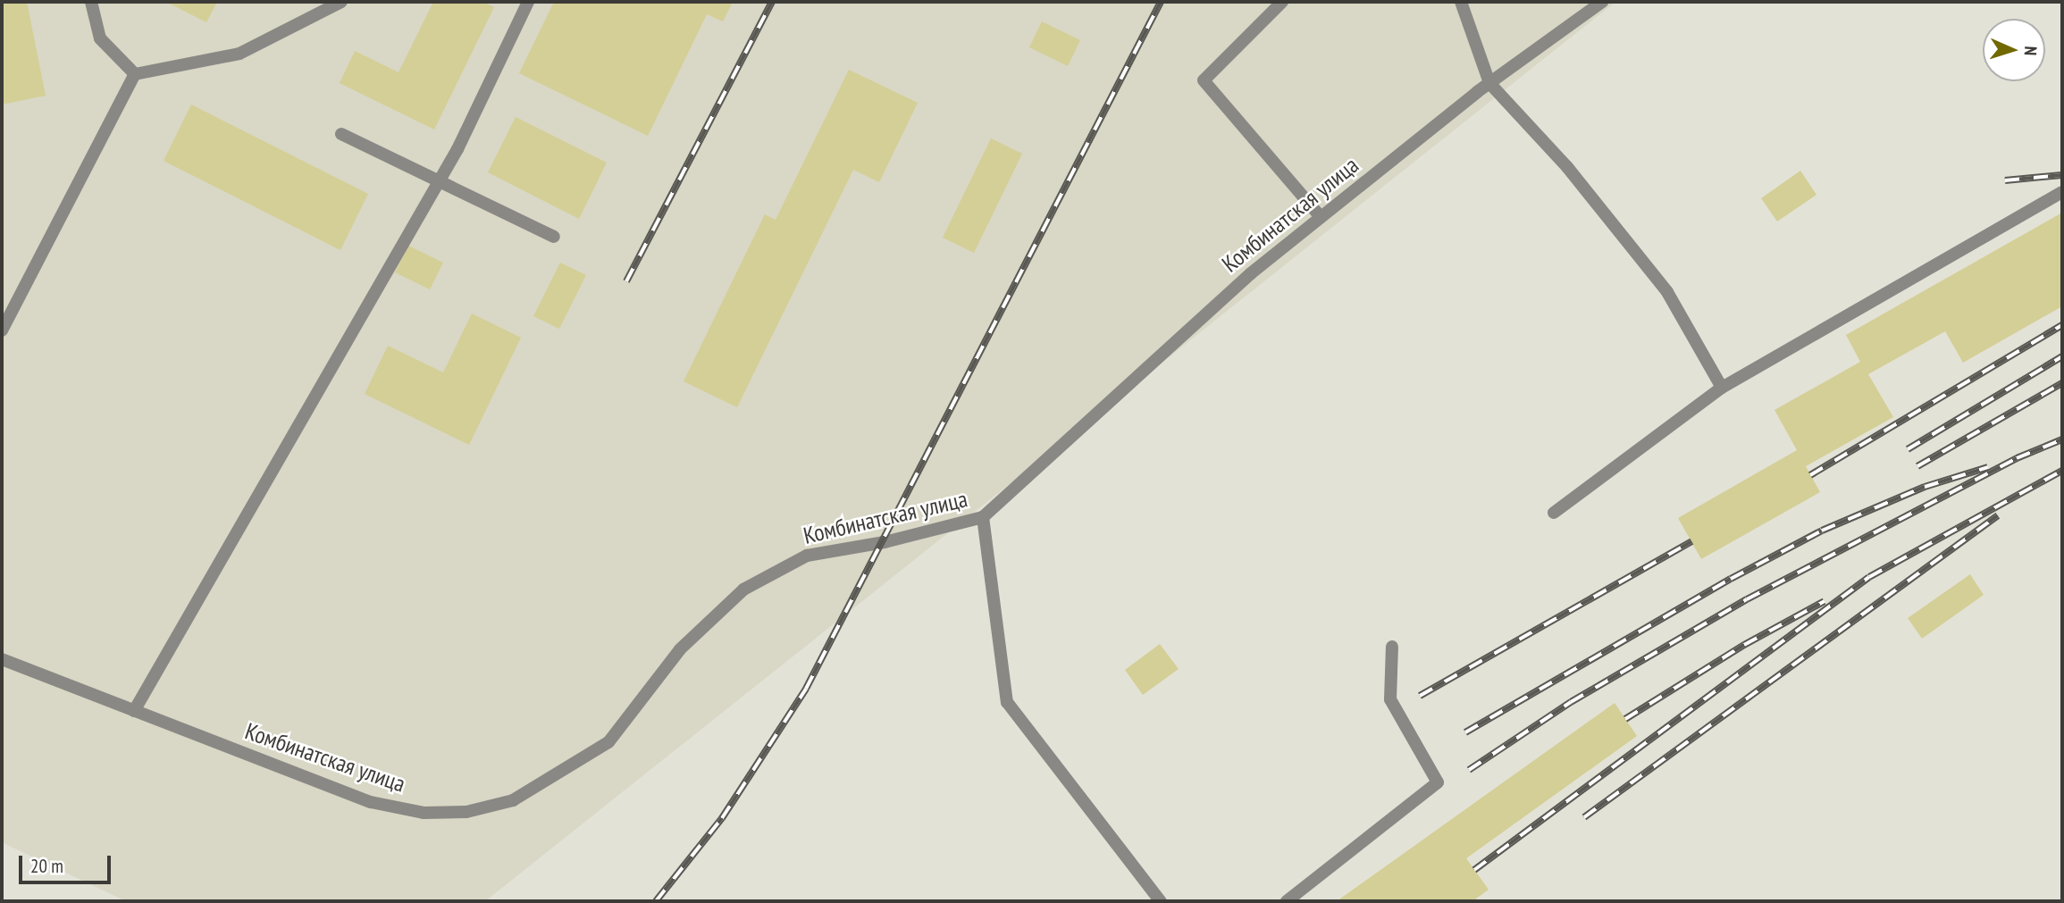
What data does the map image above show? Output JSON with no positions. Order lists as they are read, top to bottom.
{
  "streets": {
    "street": ["Комбинатская улица"]
  },
  "scale_bar": "20 m",
  "north": "right"
}
